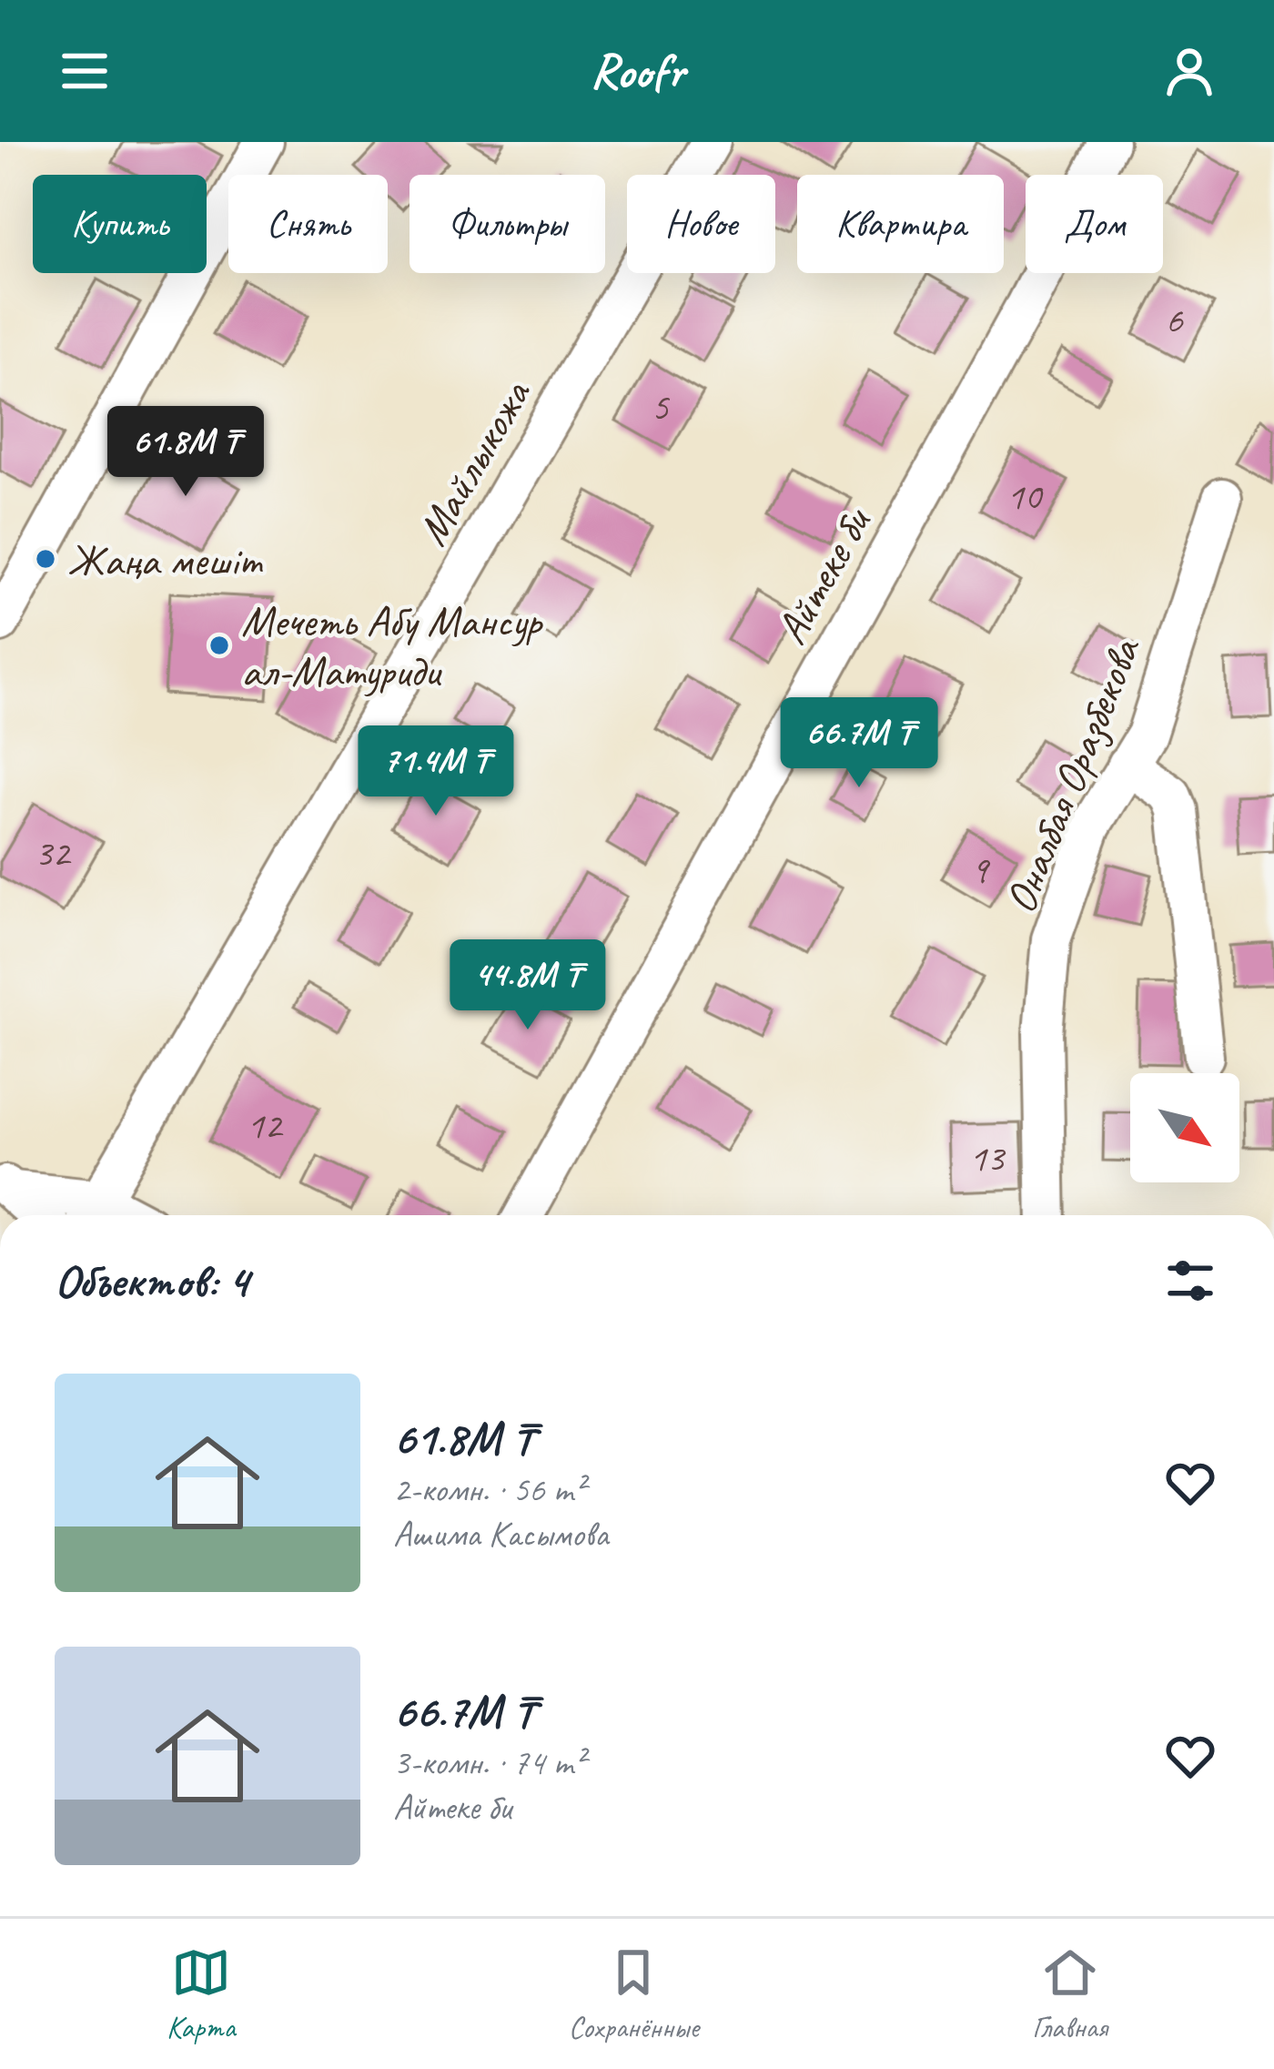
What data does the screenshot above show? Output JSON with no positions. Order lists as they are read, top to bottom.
{
  "streets": {
    "street": ["Майлыкожа", "Айтеке би", "Оналбая Оразбекова"]
  },
  "places": ["Жаңа мешіт", "Мечеть Абу Мансур ал-Матуриди"],
  "house_numbers": [
    "6",
    "5",
    "10",
    "32",
    "9",
    "12",
    "13"
  ],
  "north": "bottom right",
  "page": {
    "header": "Roofr",
    "chip": [
      "Купить",
      "Снять",
      "Фильтры",
      "Новое",
      "Квартира",
      "Дом"
    ],
    "price": [
      "61.8M ₸",
      "66.7M ₸",
      "71.4M ₸",
      "44.8M ₸"
    ],
    "heading": "Объектов: 4",
    "list": [
      {
        "name": "61.8M ₸",
        "note": "2-комн. · 56 m² · Ашима Касымова"
      },
      {
        "name": "66.7M ₸",
        "note": "3-комн. · 74 m² · Айтеке би"
      }
    ],
    "tabs": ["Карта", "Сохранённые", "Главная"]
  }
}
